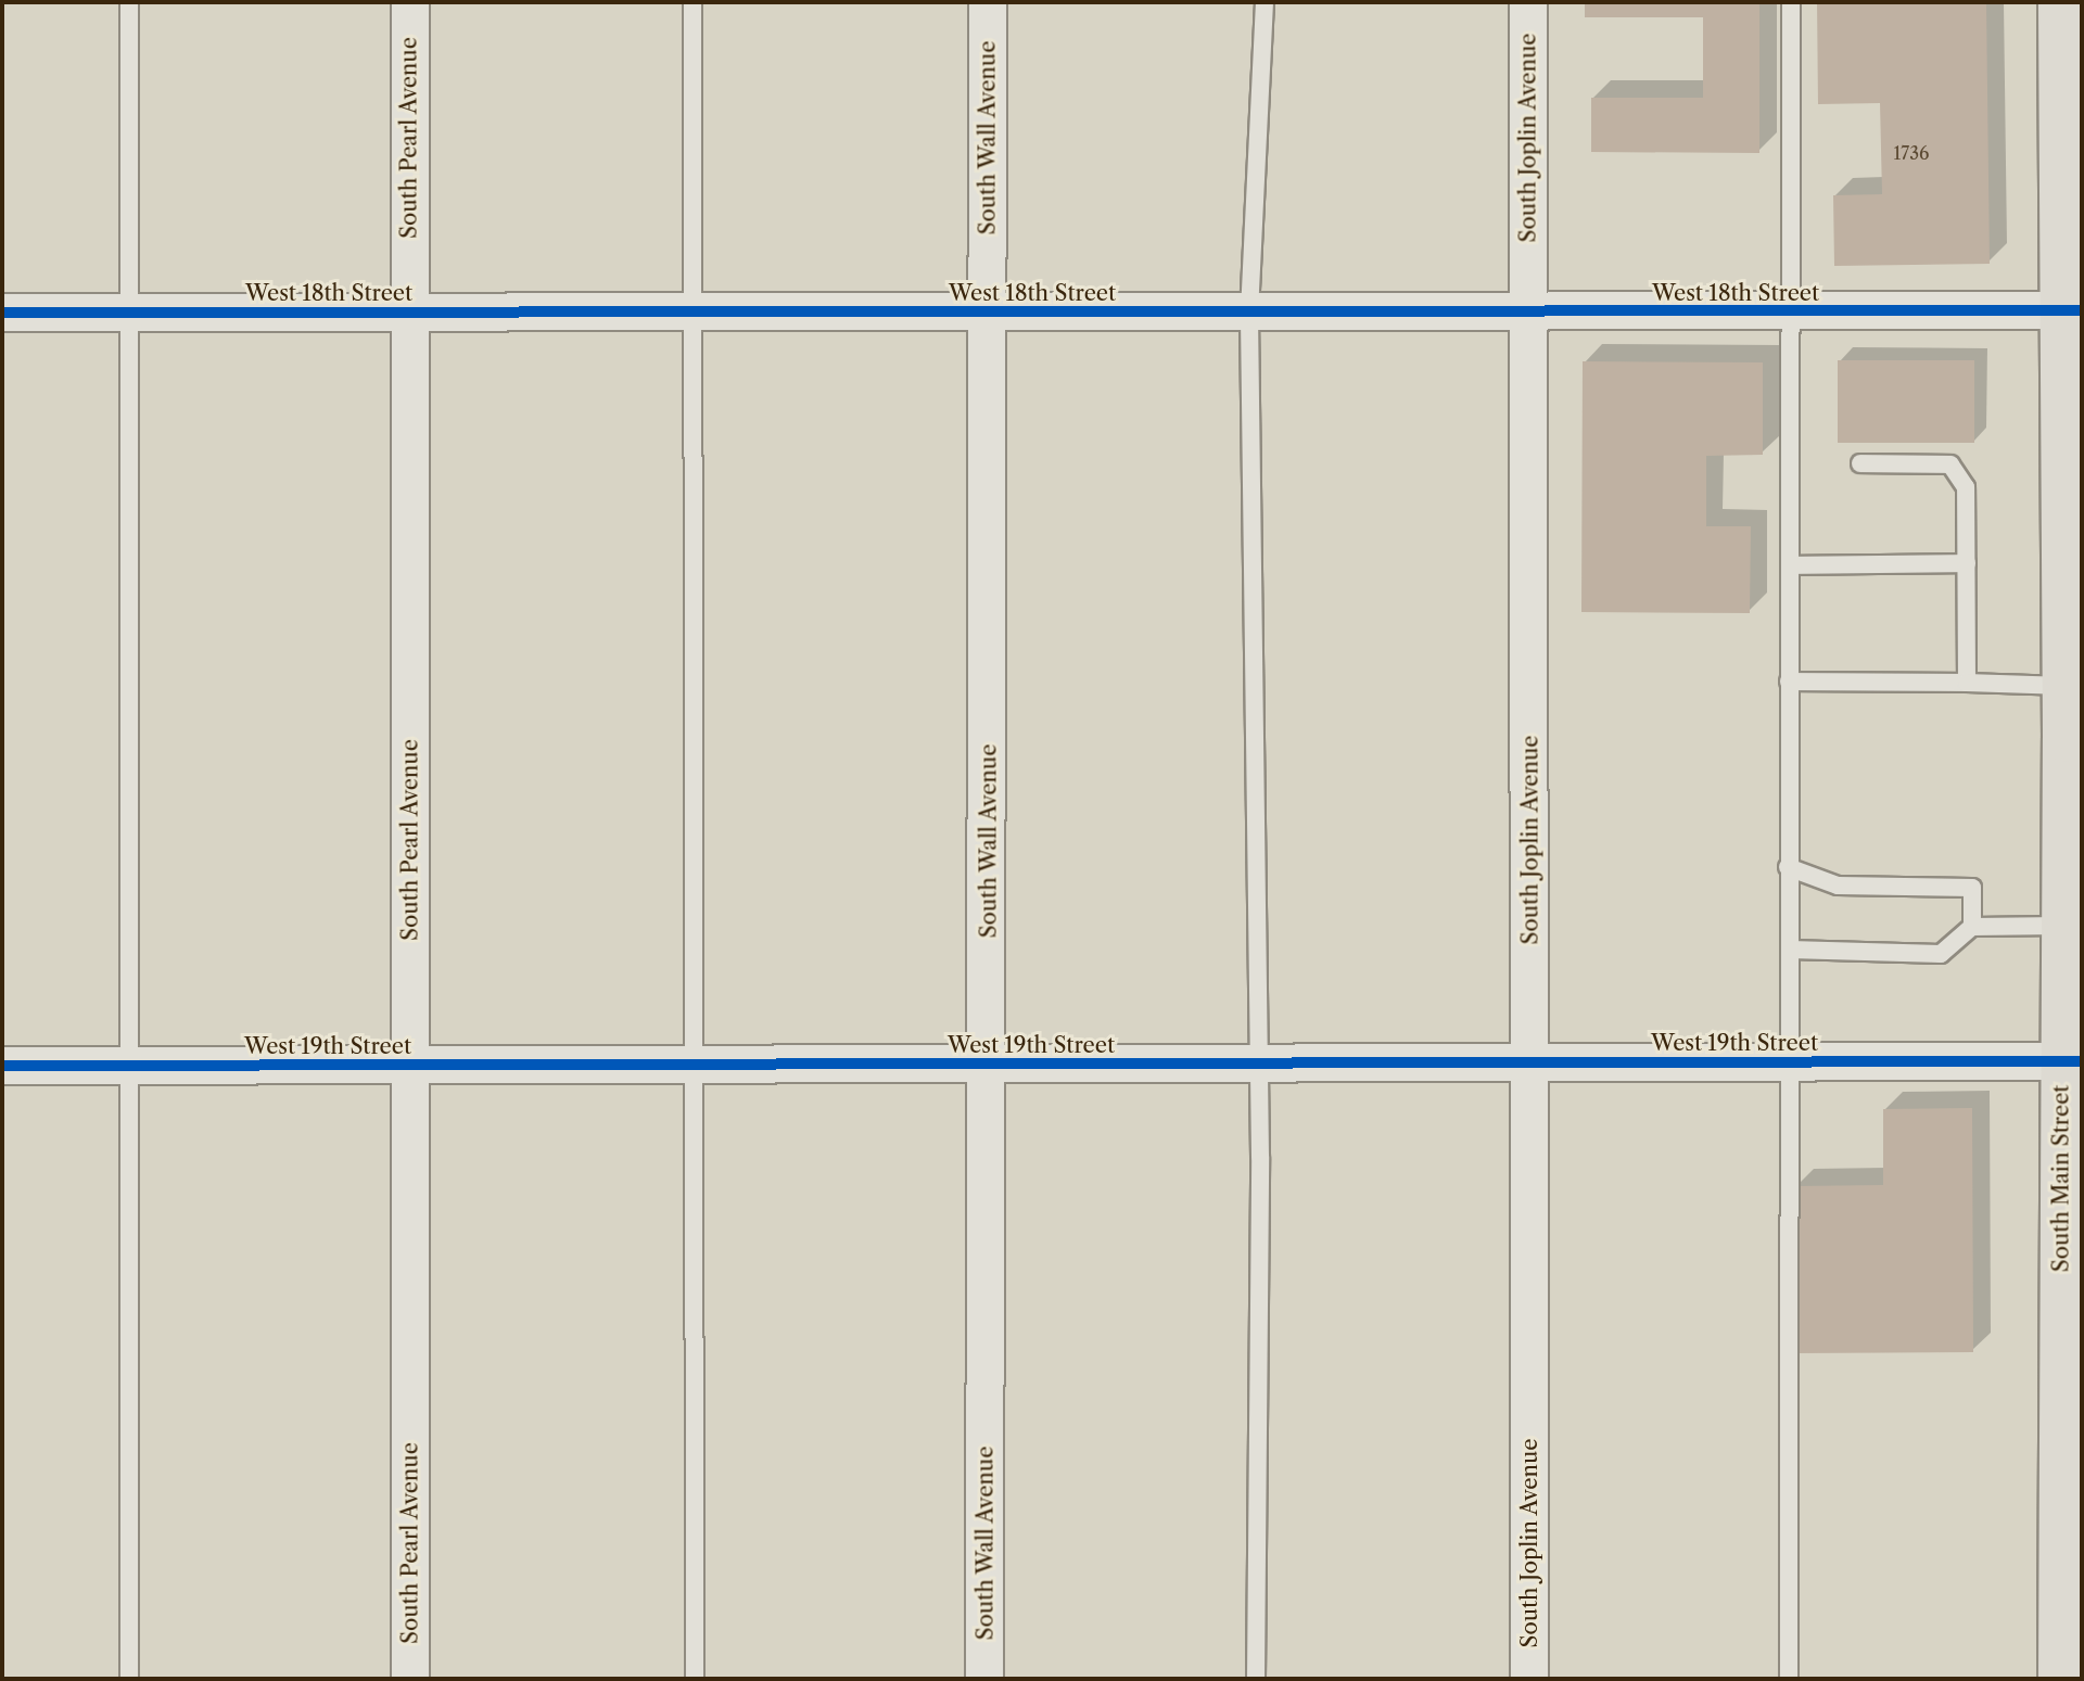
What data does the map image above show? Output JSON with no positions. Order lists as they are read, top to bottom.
{
  "streets": {
    "main road": ["South Main Street"],
    "street": [
      "South Pearl Avenue",
      "South Wall Avenue",
      "South Joplin Avenue",
      "West 18th Street",
      "West 19th Street"
    ]
  },
  "crossings": [
    ["South Pearl Avenue", "West 18th Street"],
    ["South Pearl Avenue", "West 19th Street"],
    ["South Wall Avenue", "West 18th Street"],
    ["South Wall Avenue", "West 19th Street"],
    ["South Joplin Avenue", "West 18th Street"],
    ["South Joplin Avenue", "West 19th Street"],
    ["West 18th Street", "South Main Street"],
    ["West 19th Street", "South Main Street"]
  ],
  "house_numbers": ["1736"]
}
